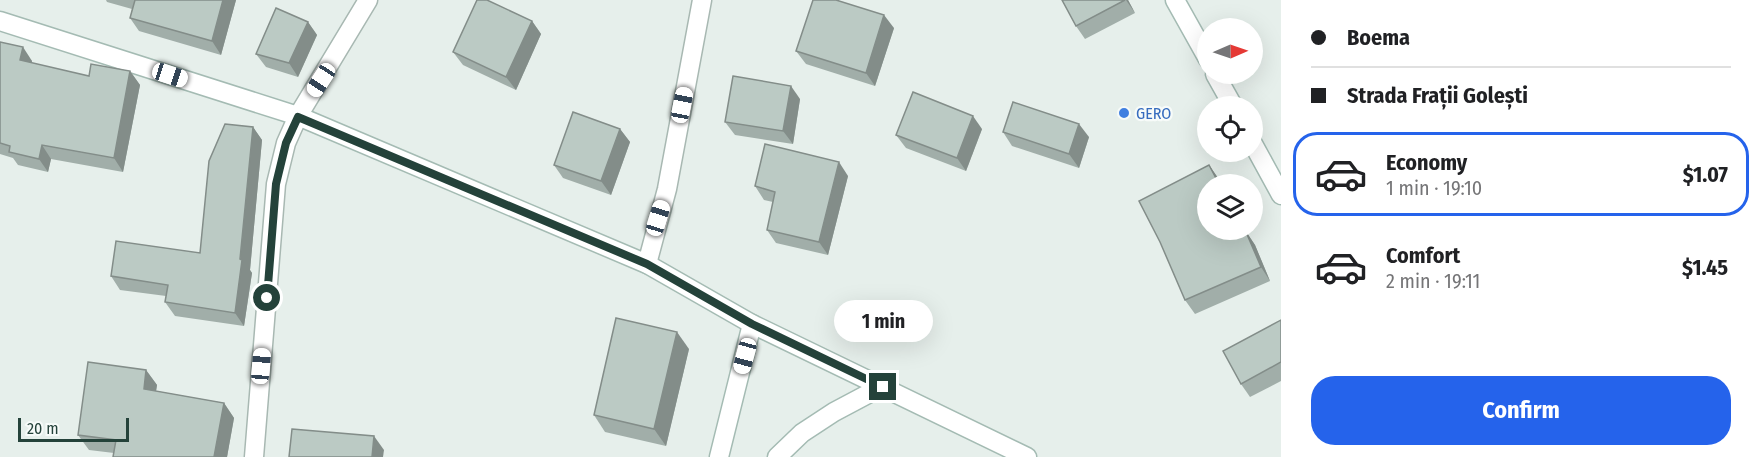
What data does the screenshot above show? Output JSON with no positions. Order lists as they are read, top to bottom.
{
  "places": ["GERO"],
  "scale_bar": "20 m",
  "north": "right",
  "page": {
    "banner": ["Boema", "Strada Frații Golești"],
    "list": [
      {
        "name": "Economy",
        "note": "1 min · 19:10",
        "value": "$1.07"
      },
      {
        "name": "Comfort",
        "note": "2 min · 19:11",
        "value": "$1.45"
      }
    ],
    "bubble": "1 min",
    "buttons": "Confirm",
    "scale": "20 m"
  }
}
